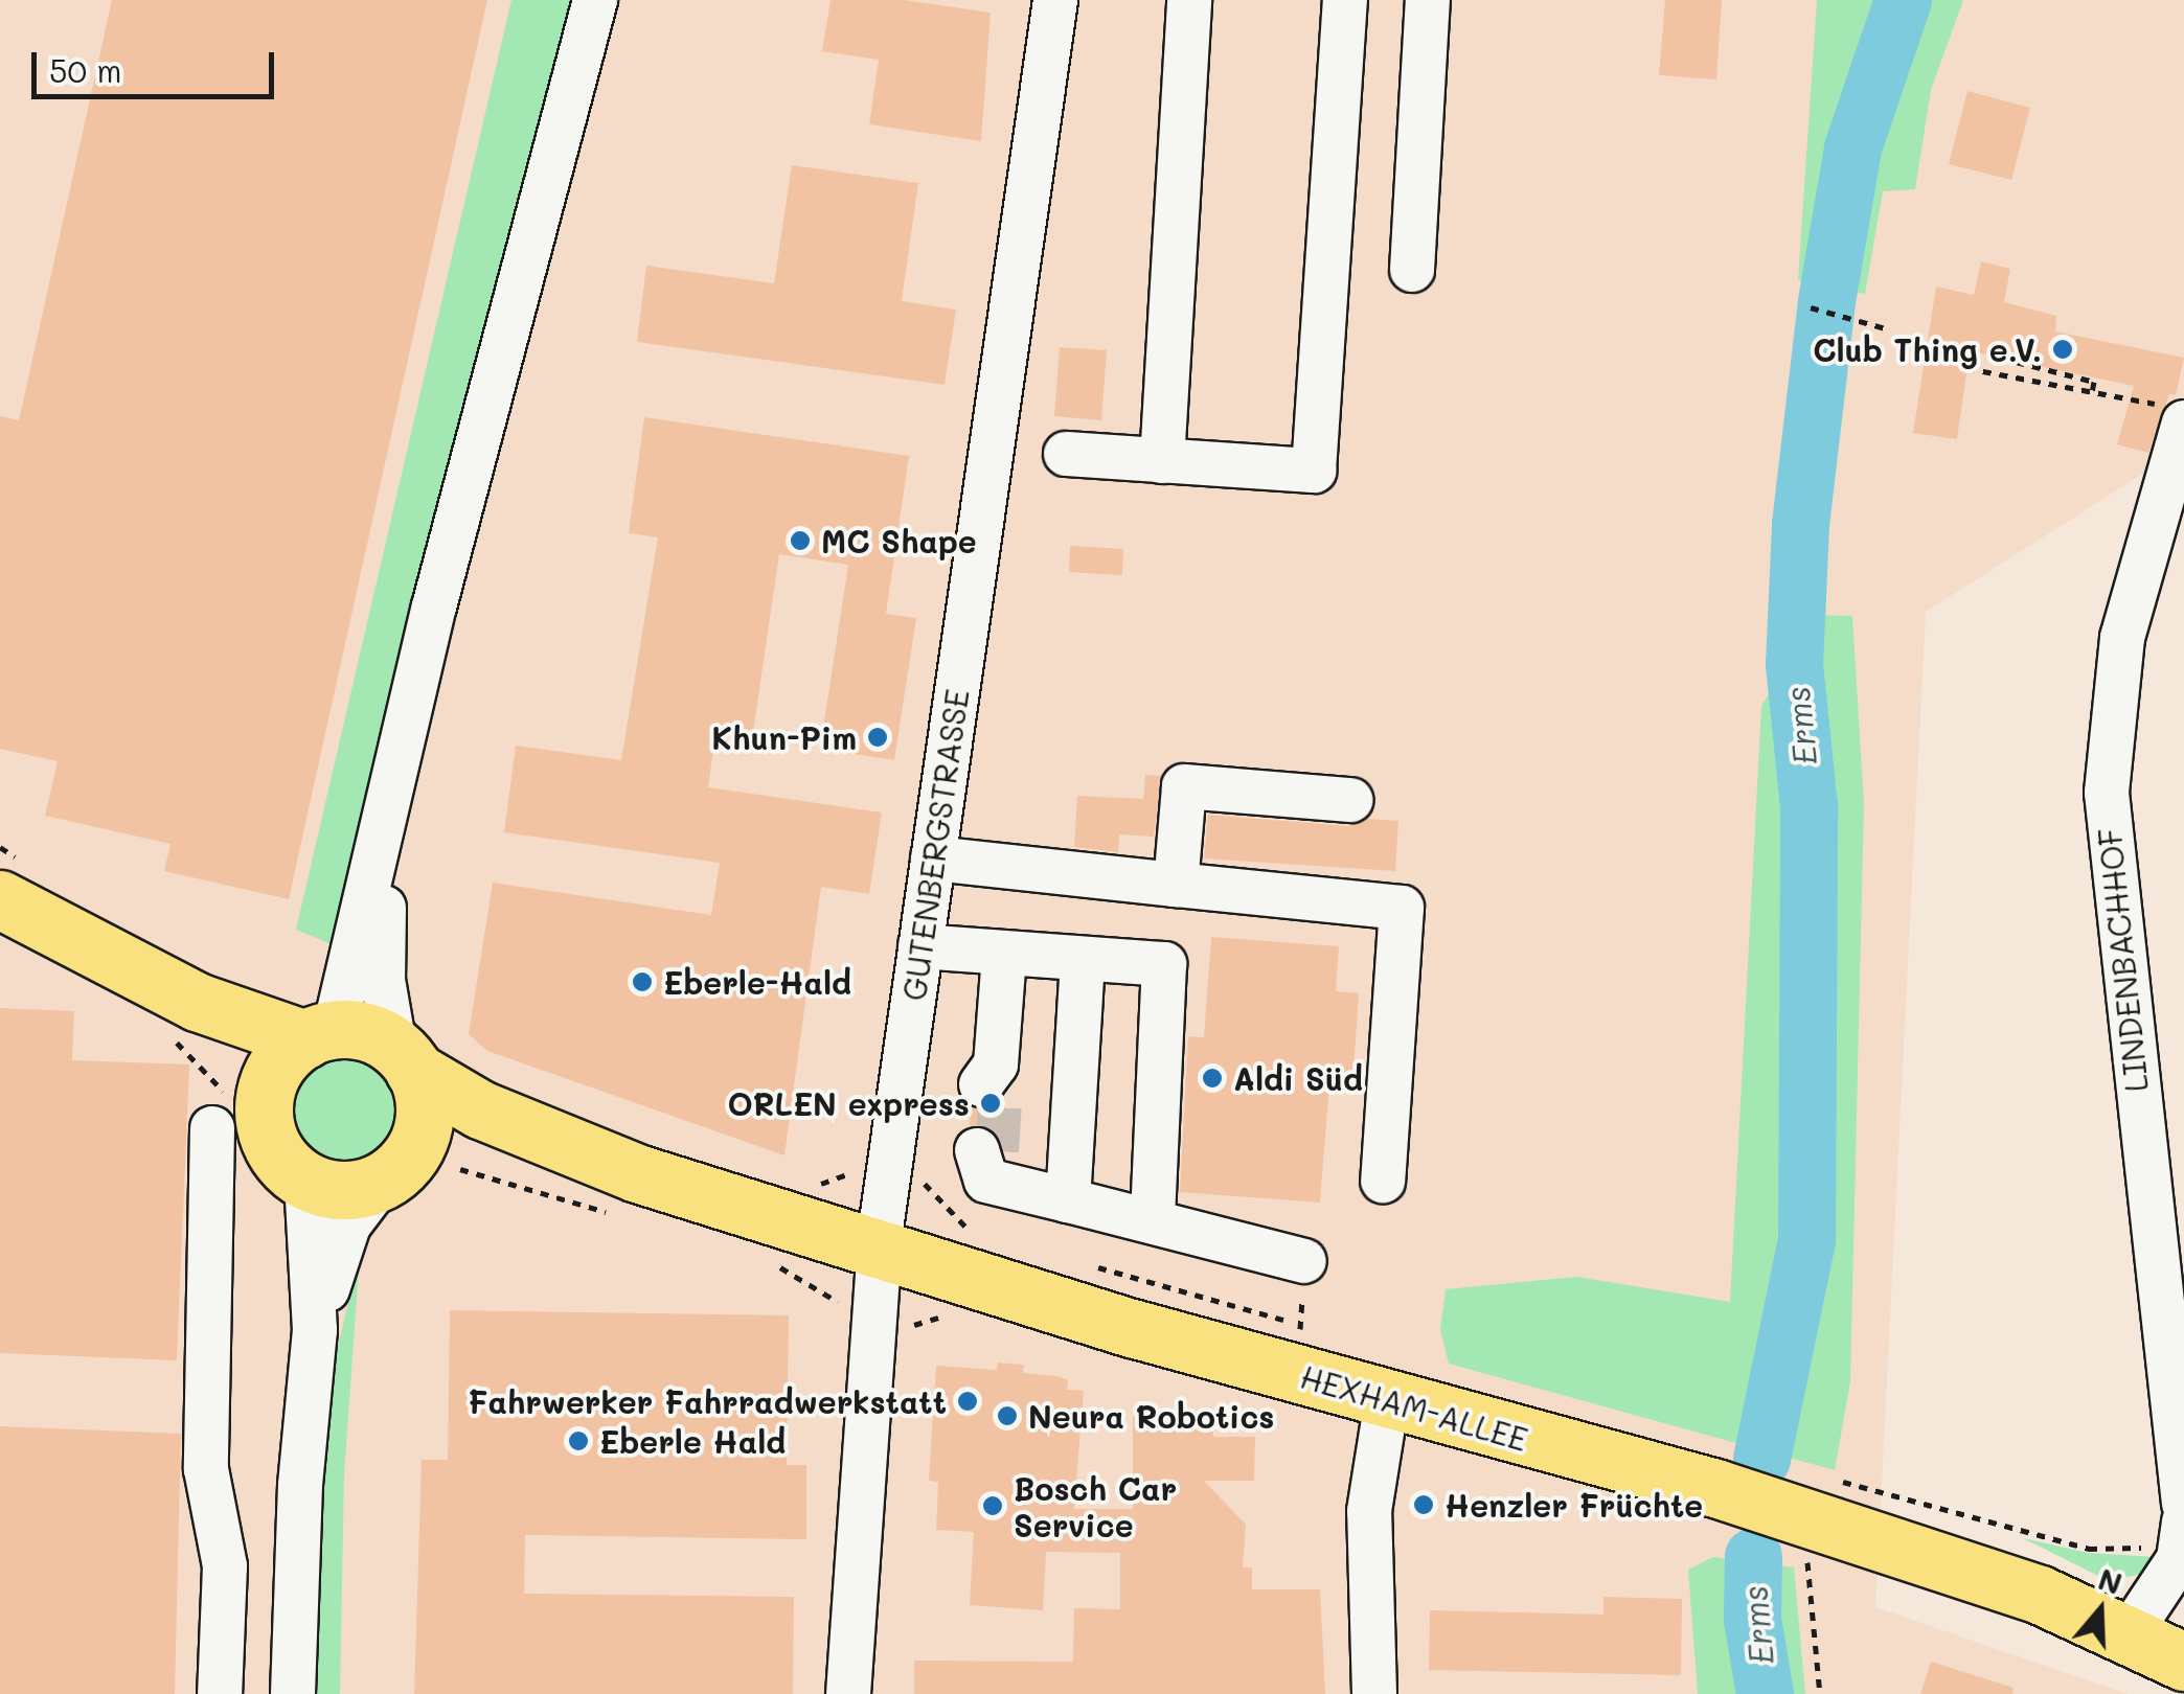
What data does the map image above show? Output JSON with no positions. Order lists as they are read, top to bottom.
{
  "streets": {
    "main road": ["HEXHAM-ALLEE"],
    "street": ["GUTENBERGSTRASSE", "LINDENBACHHOF"]
  },
  "crossings": [
    ["GUTENBERGSTRASSE", "HEXHAM-ALLEE"]
  ],
  "water": ["Erms"],
  "places": [
    "Club Thing e.V.",
    "MC Shape",
    "Khun-Pim",
    "Eberle-Hald",
    "Aldi Süd",
    "ORLEN express",
    "Fahrwerker Fahrradwerkstatt",
    "Neura Robotics",
    "Eberle Hald",
    "Henzler Früchte",
    "Bosch Car Service"
  ],
  "scale_bar": "50 m",
  "north": "top"
}
